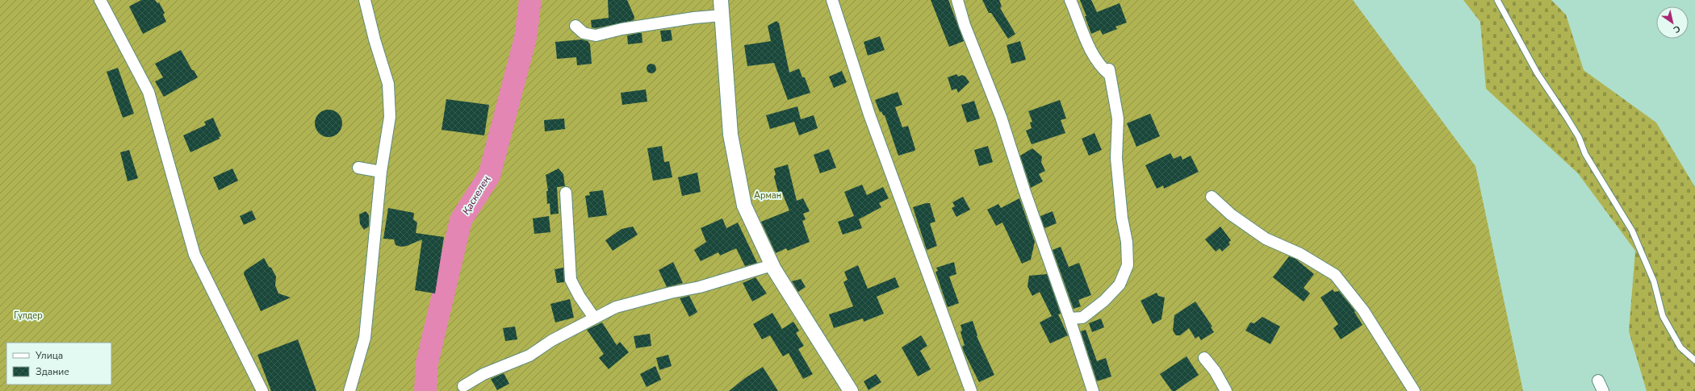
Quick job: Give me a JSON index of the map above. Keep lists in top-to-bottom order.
{
  "water": ["Қаскелең"],
  "parks": ["Арман", "Гүлдер"],
  "legend": ["Улица", "Здание"],
  "north": "bottom right"
}
